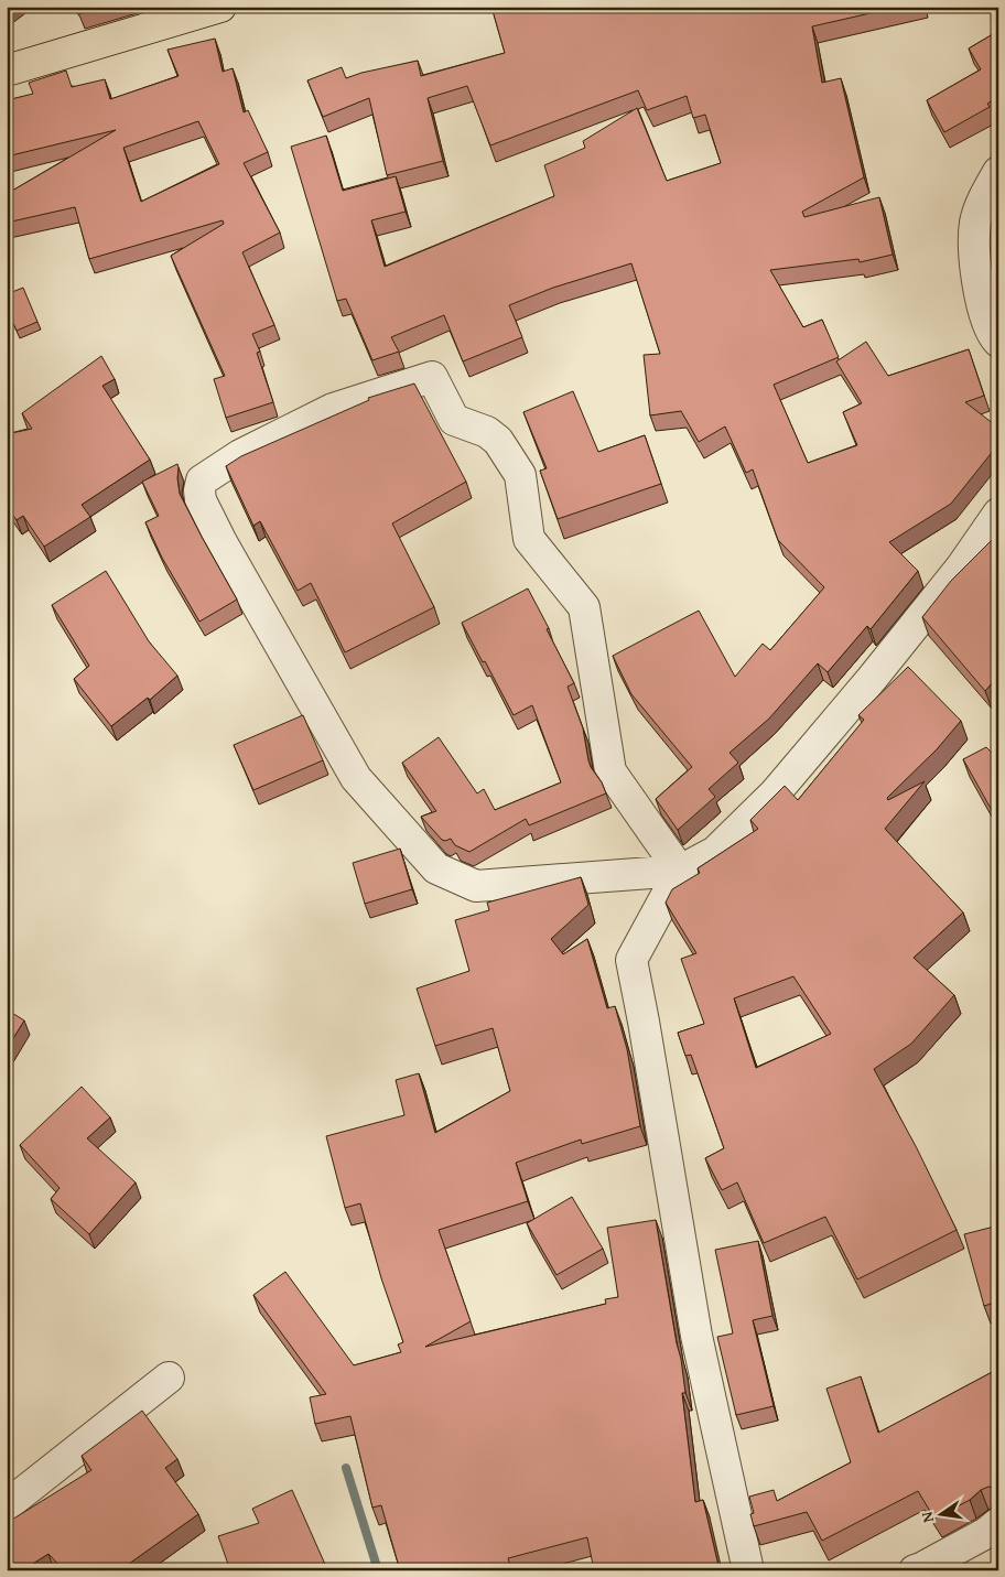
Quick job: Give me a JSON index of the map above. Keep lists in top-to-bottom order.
{
  "north": "left"
}
